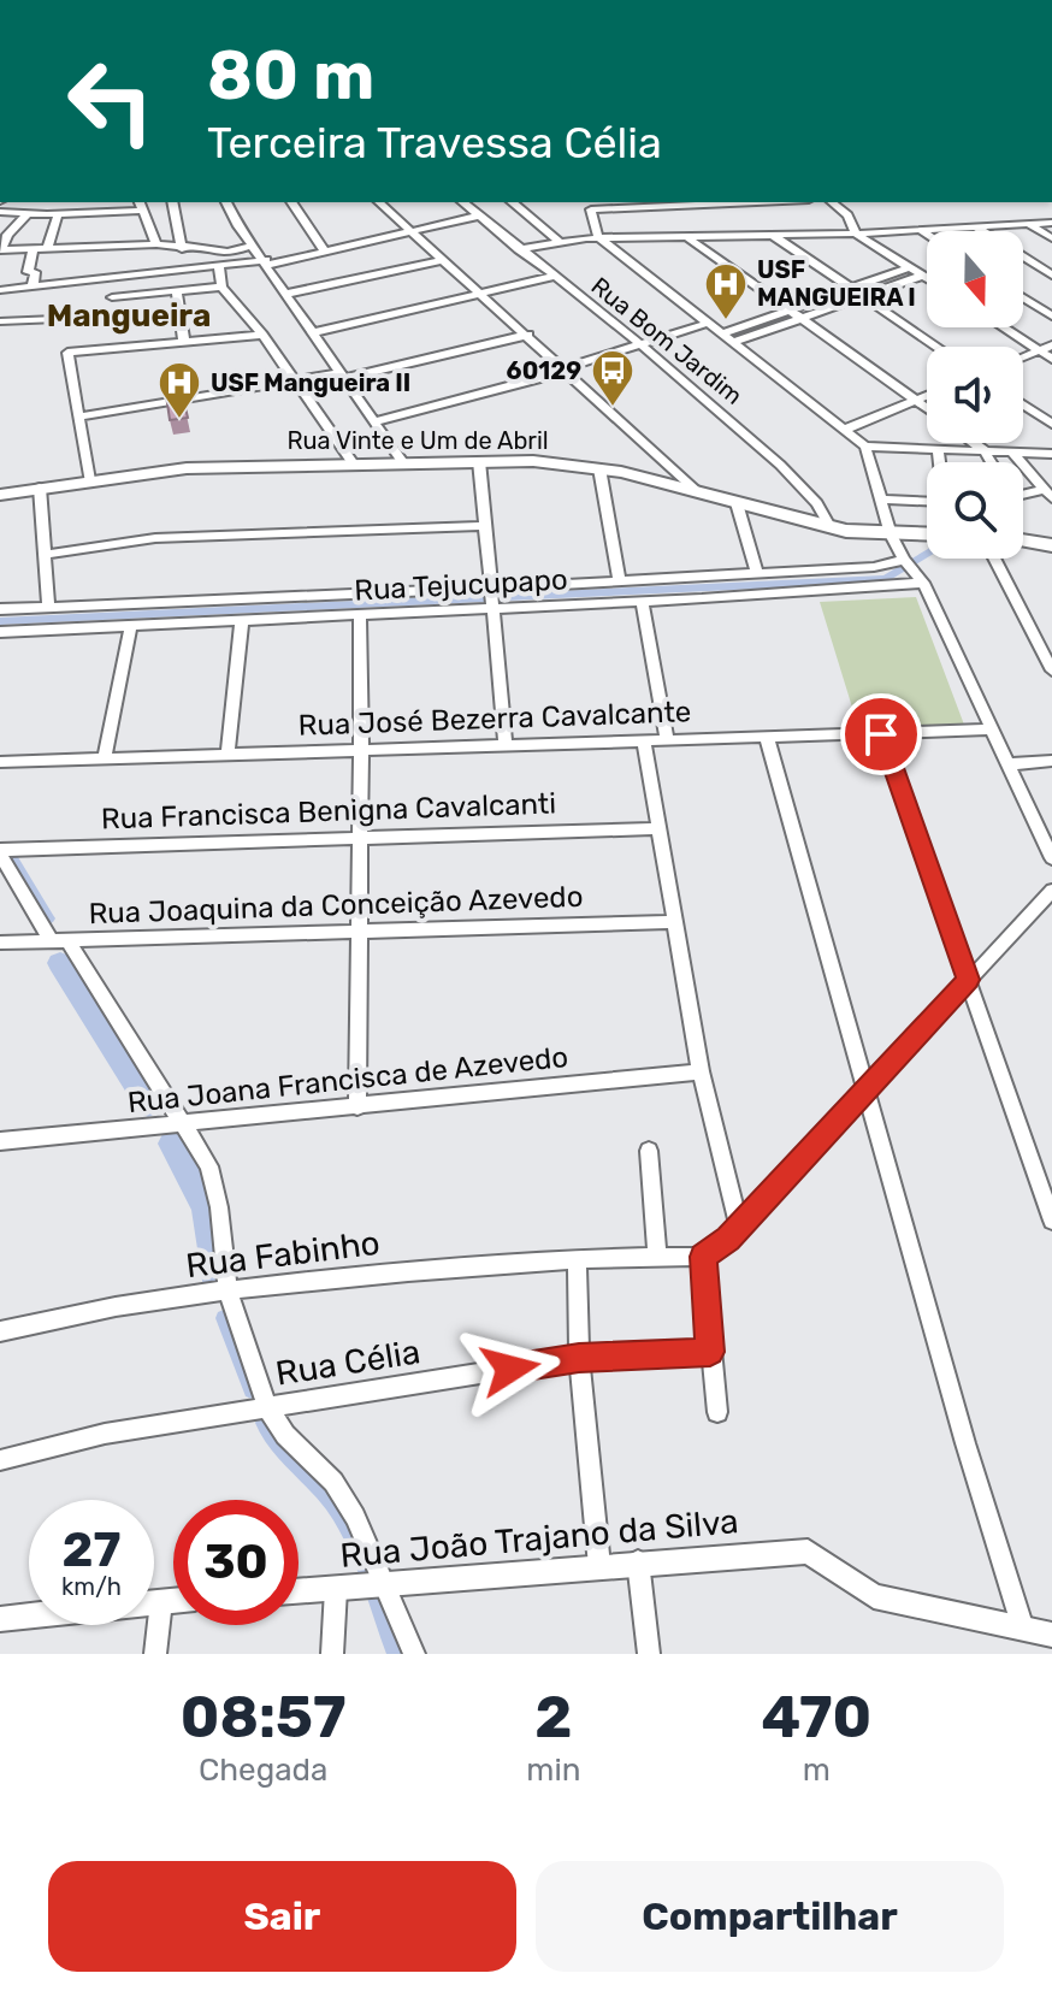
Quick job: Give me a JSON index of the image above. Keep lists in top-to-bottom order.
{
  "streets": {
    "main road": ["Rua Vinte e Um de Abril"],
    "street": [
      "Rua Bom Jardim",
      "Rua Tejucupapo",
      "Rua José Bezerra Cavalcante",
      "Rua Francisca Benigna Cavalcanti",
      "Rua Joaquina da Conceição Azevedo",
      "Rua Joana Francisca de Azevedo",
      "Rua Fabinho",
      "Rua Célia",
      "Rua João Trajano da Silva"
    ]
  },
  "crossings": [
    ["Rua Bom Jardim", "Rua Vinte e Um de Abril"]
  ],
  "districts": ["Mangueira"],
  "places": {
    "hospital": ["USF MANGUEIRA I", "USF Mangueira II"],
    "bus stop": ["60129"]
  },
  "north": "bottom",
  "page": {
    "turn": ["80 m", "Terceira Travessa Célia"],
    "speed": "27 km/h",
    "limit": "30",
    "eta": [
      "08:57",
      "Chegada",
      "2",
      "min",
      "470",
      "m"
    ],
    "buttons": ["Sair", "Compartilhar"]
  }
}
